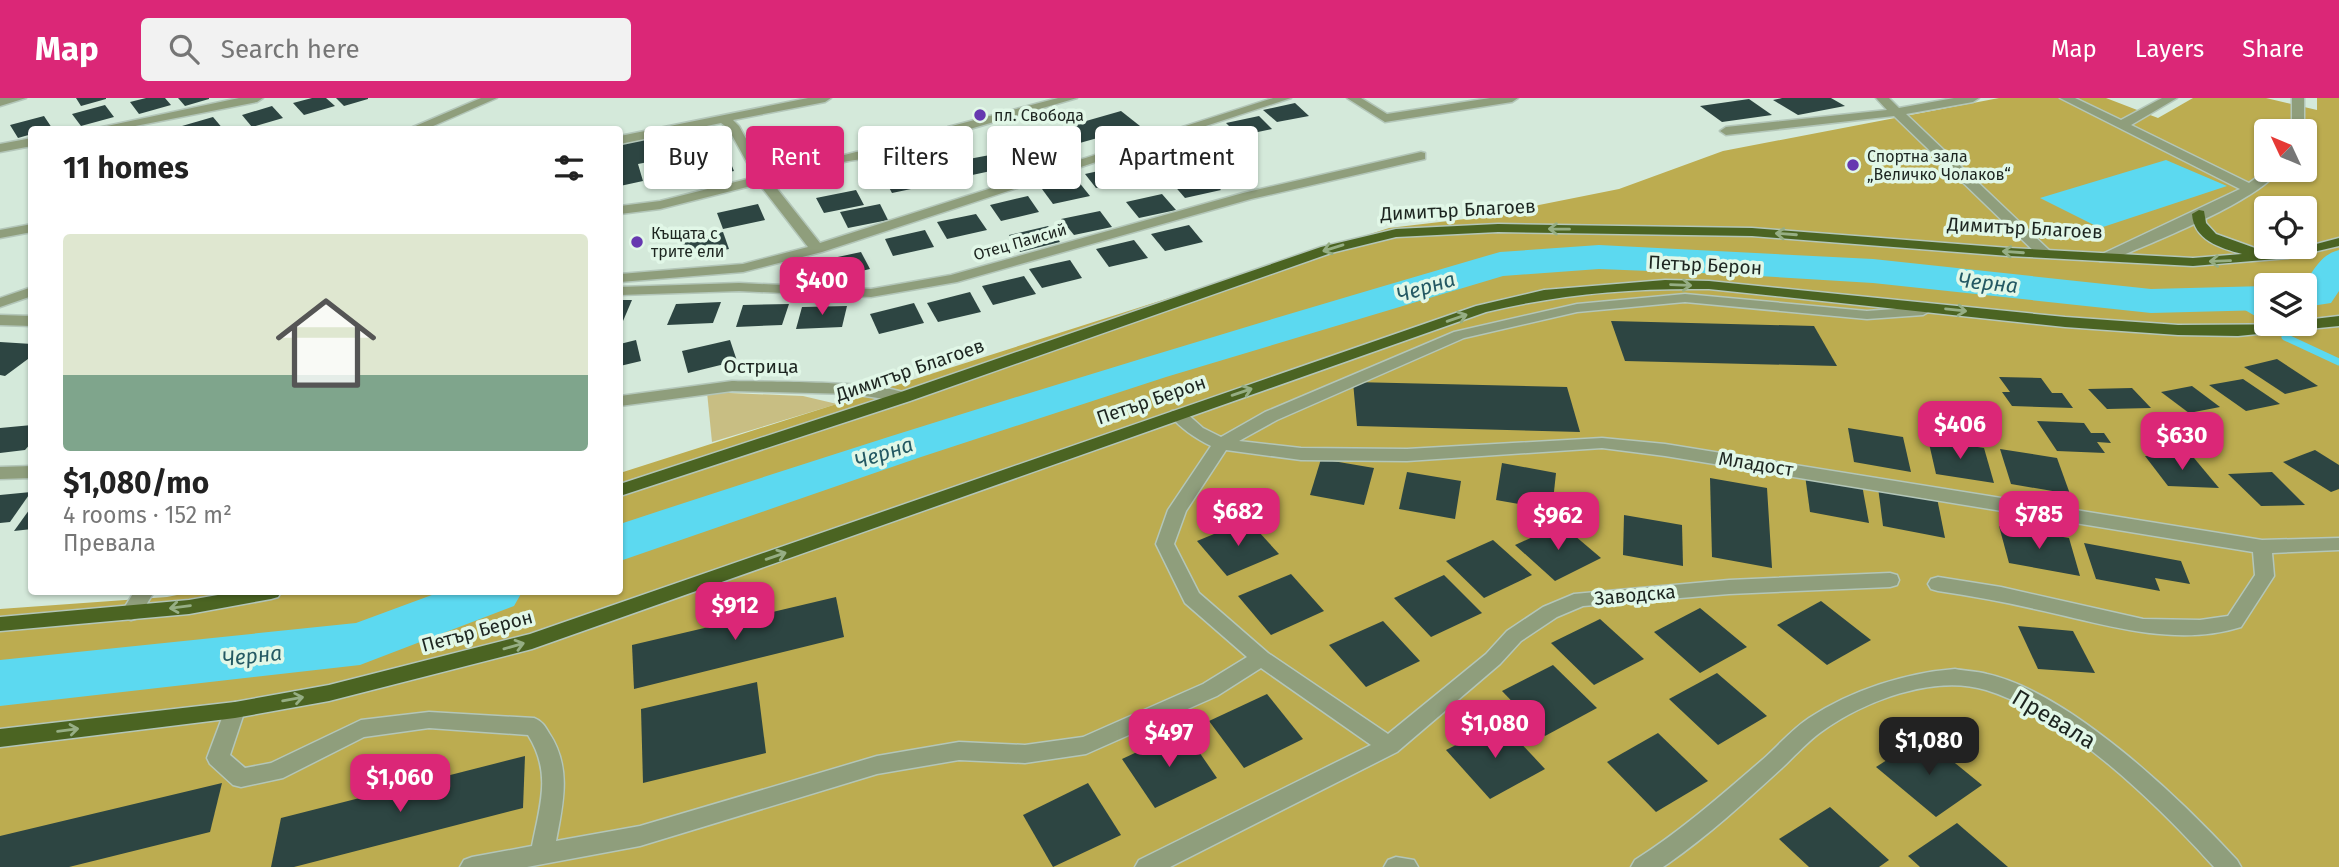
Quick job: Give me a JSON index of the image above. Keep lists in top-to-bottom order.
{
  "streets": {
    "main road": ["Димитър Благоев", "Петър Берон"],
    "street": [
      "Отец Паисий",
      "Острица",
      "Младост",
      "Заводска",
      "Превала"
    ]
  },
  "crossings": [
    ["Димитър Благоев", "Острица"],
    ["Петър Берон", "Младост"]
  ],
  "one_way": ["Димитър Благоев", "Петър Берон"],
  "water": ["Черна"],
  "places": ["пл. Свобода", "Спортна зала „Величко Чолаков“", "Къщата с трите ели"],
  "north": "top left",
  "page": {
    "header": "Map",
    "search": "Search here",
    "nav": ["Map", "Layers", "Share"],
    "chip": [
      "Buy",
      "Rent",
      "Filters",
      "New",
      "Apartment"
    ],
    "heading": "11 homes",
    "list": [
      {
        "name": "$1,080/mo",
        "note": "4 rooms · 152 m² · Превала"
      }
    ],
    "price": [
      "$400",
      "$406",
      "$630",
      "$682",
      "$785",
      "$962",
      "$912",
      "$1,080",
      "$497",
      "$1,080",
      "$1,060"
    ]
  }
}
